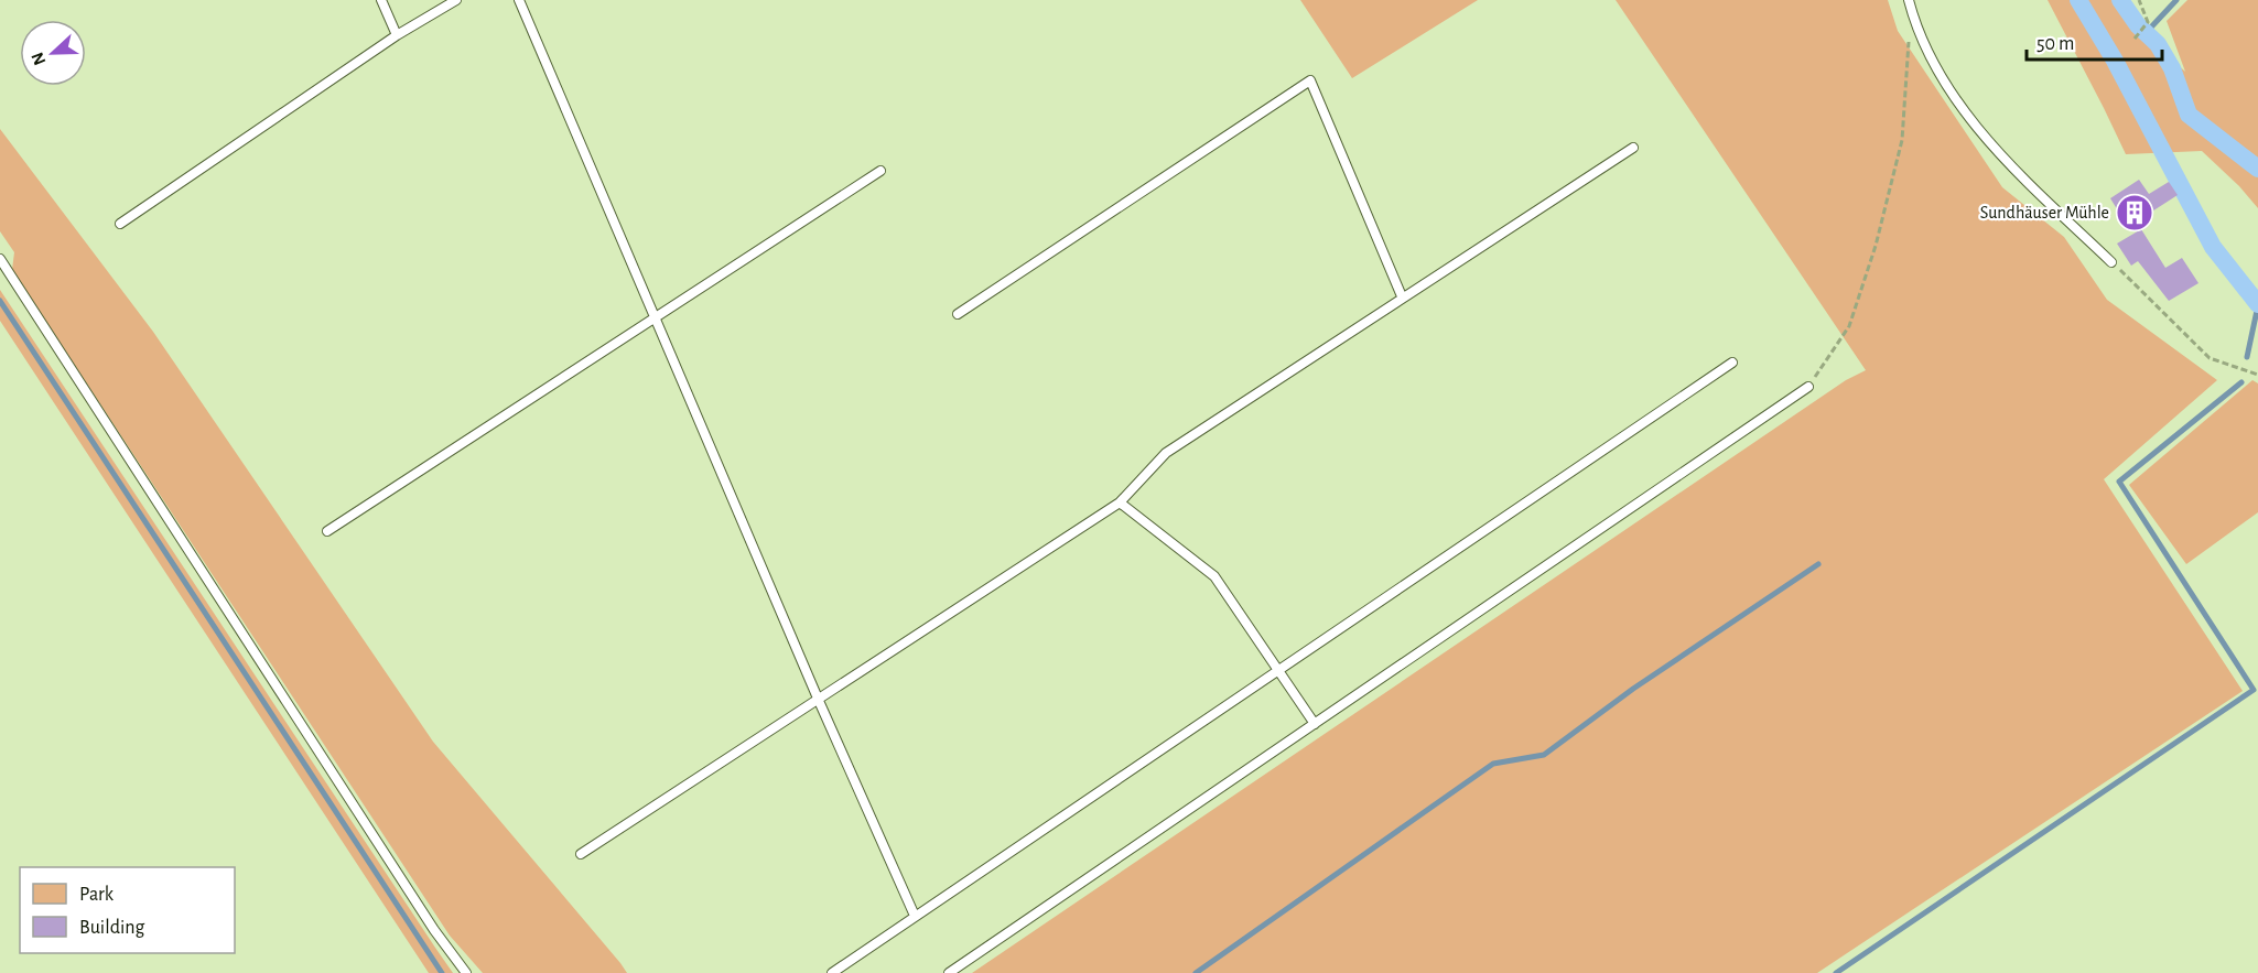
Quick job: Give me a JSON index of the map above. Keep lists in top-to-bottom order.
{
  "places": {
    "building": ["Sundhäuser Mühle"]
  },
  "legend": ["Park", "Building"],
  "scale_bar": "50 m",
  "north": "left"
}
